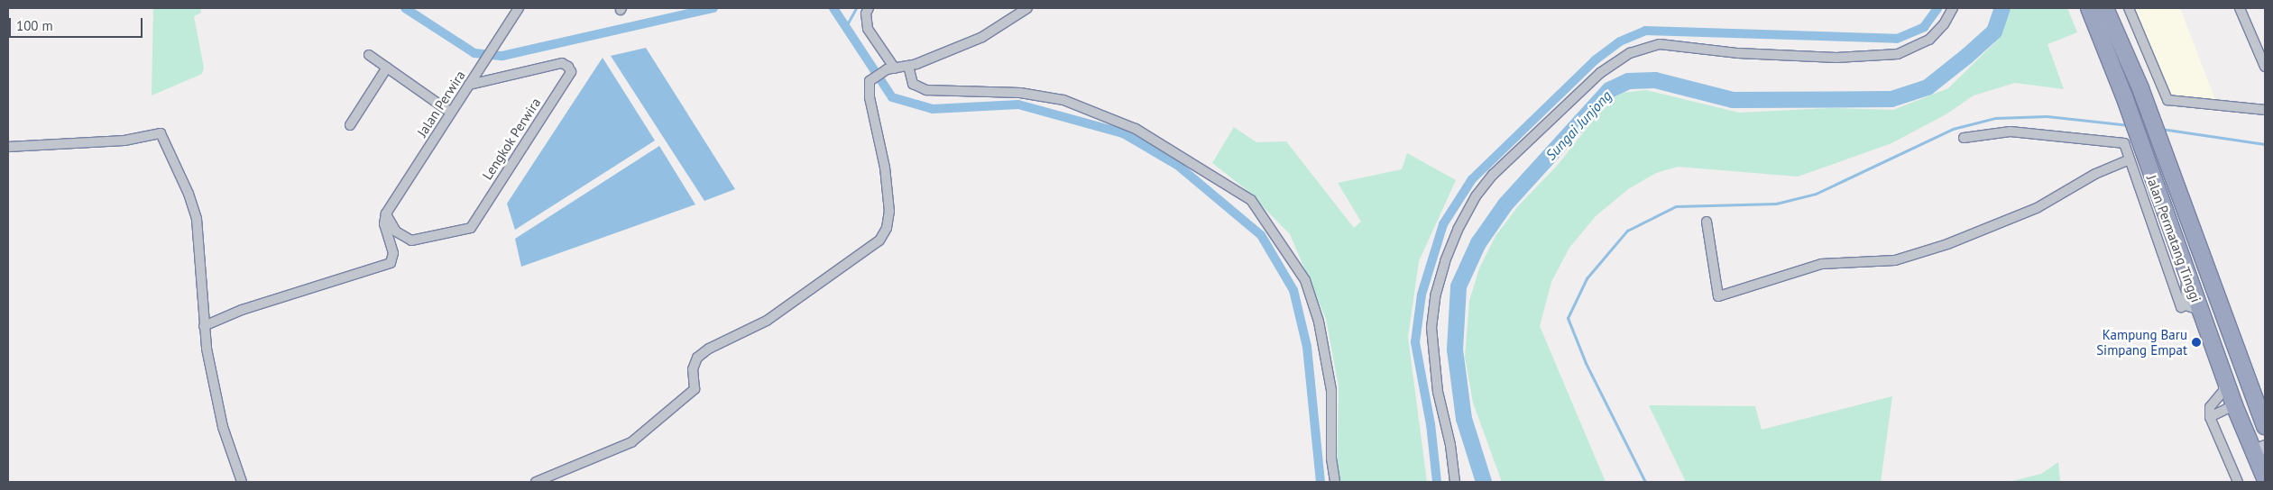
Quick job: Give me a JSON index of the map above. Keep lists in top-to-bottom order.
{
  "streets": {
    "highway": ["Jalan Permatang Tinggi"],
    "street": ["Jalan Perwira", "Lengkok Perwira"]
  },
  "crossings": [
    ["Jalan Perwira", "Lengkok Perwira"]
  ],
  "water": ["Sungai Junjong"],
  "places": ["Kampung Baru Simpang Empat"],
  "scale_bar": "100 m"
}
